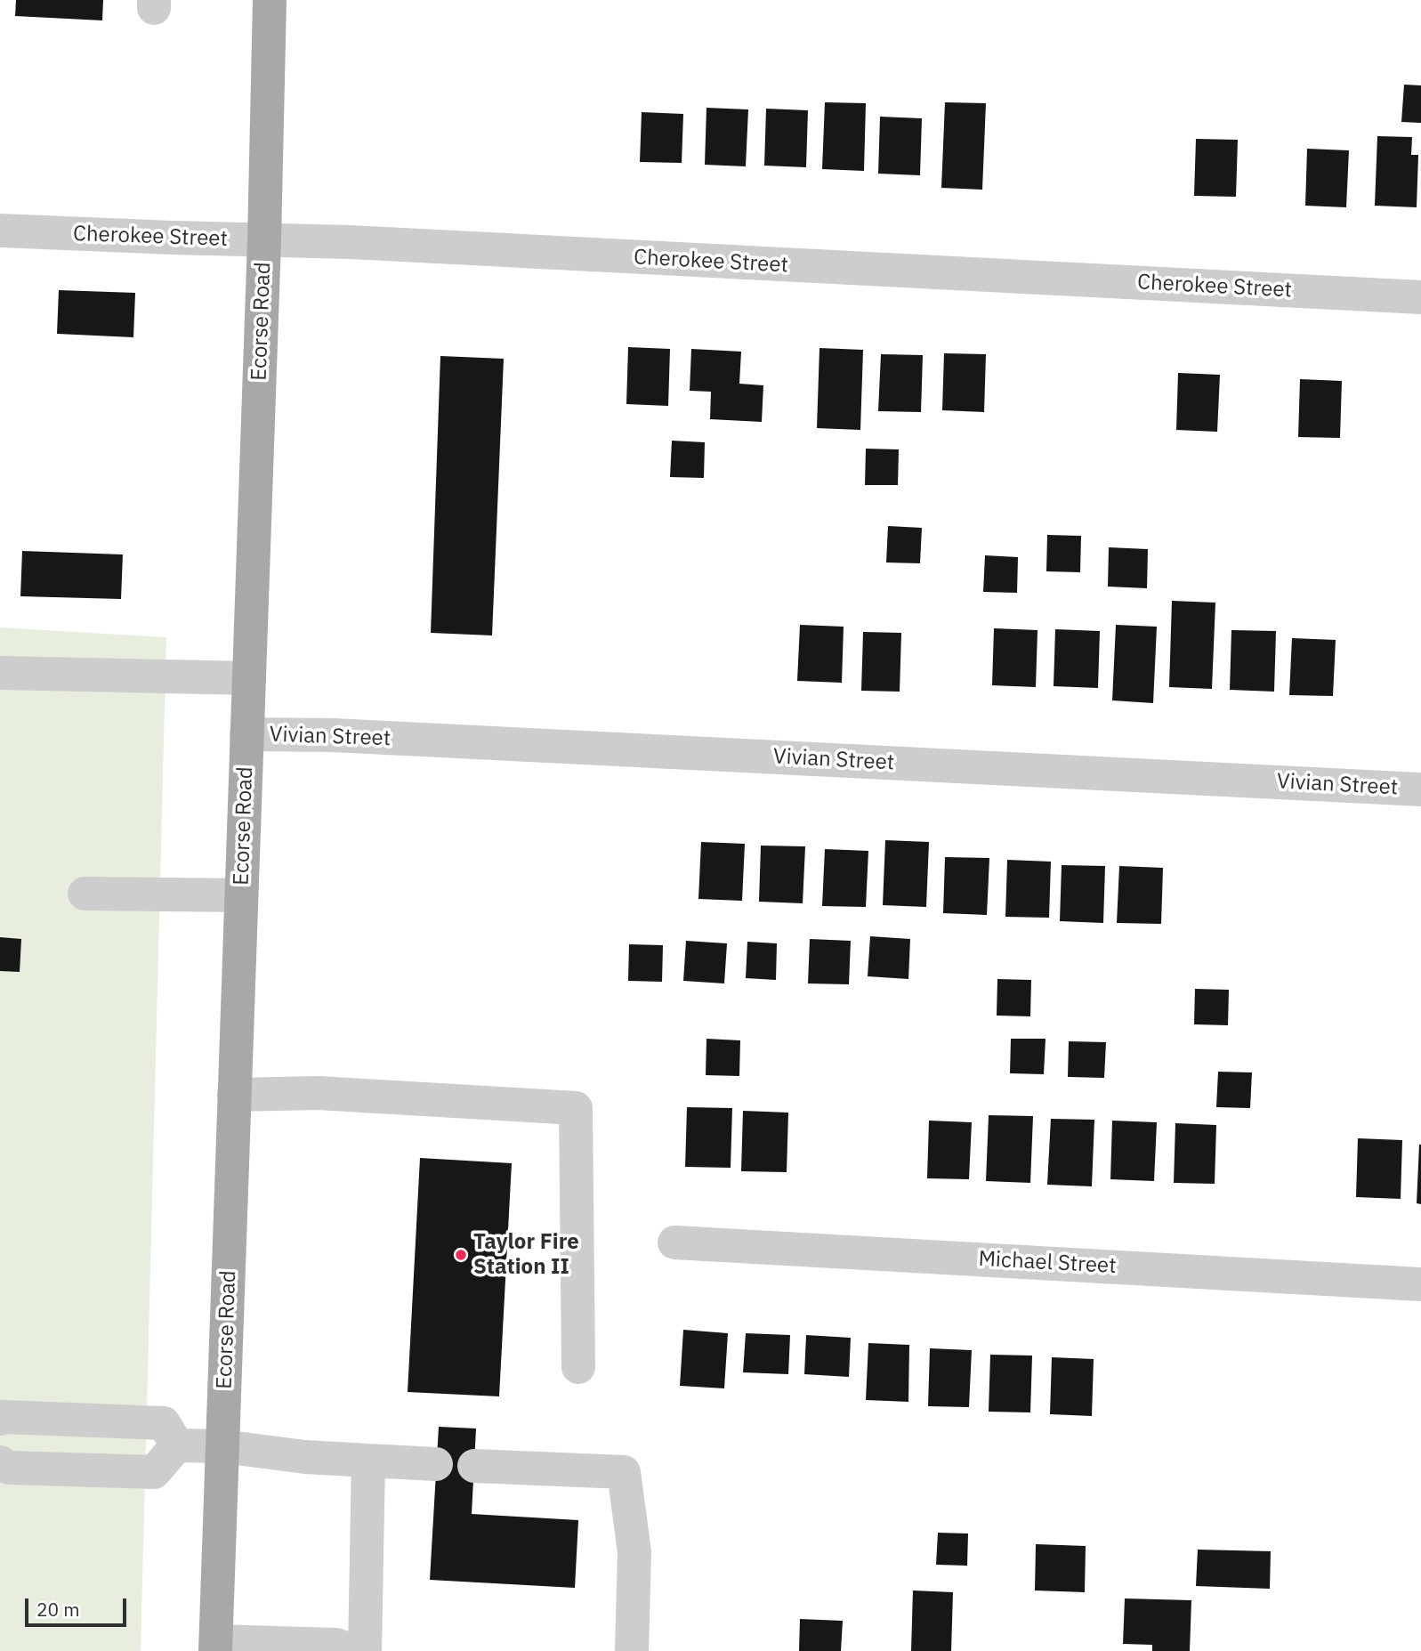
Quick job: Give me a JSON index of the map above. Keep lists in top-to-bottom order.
{
  "streets": {
    "main road": ["Ecorse Road"],
    "street": ["Cherokee Street", "Vivian Street", "Michael Street"]
  },
  "crossings": [
    ["Cherokee Street", "Ecorse Road"],
    ["Ecorse Road", "Vivian Street"]
  ],
  "places": ["Taylor Fire Station II"],
  "scale_bar": "20 m"
}
